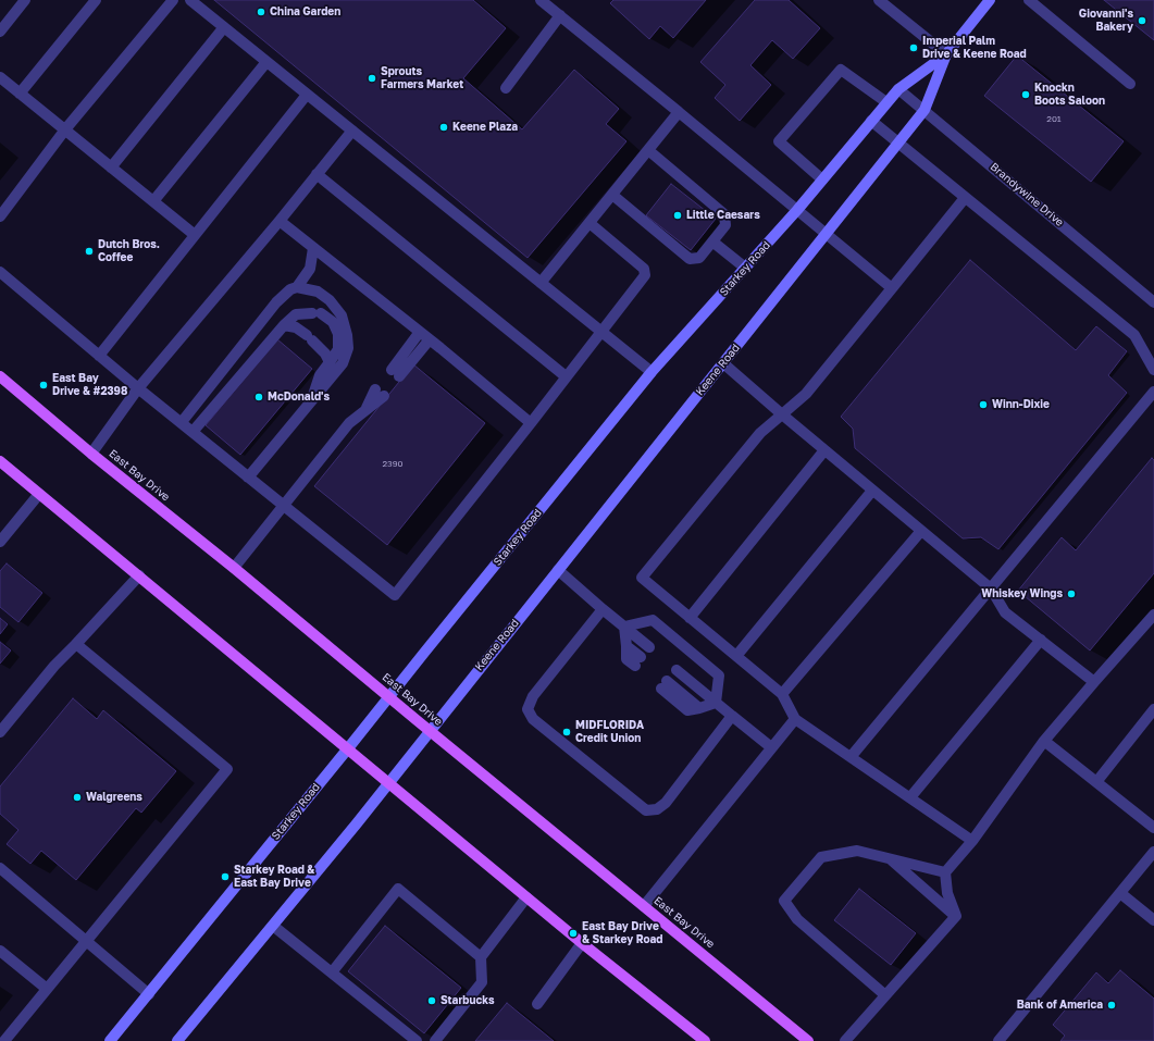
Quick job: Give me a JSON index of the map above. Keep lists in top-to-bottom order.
{
  "streets": {
    "main road": ["Starkey Road", "Keene Road", "East Bay Drive"],
    "street": ["Brandywine Drive"]
  },
  "crossings": [
    ["Brandywine Drive", "Starkey Road"],
    ["Brandywine Drive", "Keene Road"],
    ["Starkey Road", "Keene Road"],
    ["Starkey Road", "East Bay Drive"],
    ["Keene Road", "East Bay Drive"]
  ],
  "places": [
    "China Garden",
    "Giovanni's Bakery",
    "Imperial Palm Drive & Keene Road",
    "Sprouts Farmers Market",
    "Knockn Boots Saloon",
    "Keene Plaza",
    "Little Caesars",
    "Dutch Bros. Coffee",
    "East Bay Drive & #2398",
    "McDonald's",
    "Winn-Dixie",
    "Whiskey Wings",
    "MIDFLORIDA Credit Union",
    "Walgreens",
    "Starkey Road & East Bay Drive",
    "East Bay Drive & Starkey Road",
    "Starbucks",
    "Bank of America"
  ],
  "house_numbers": ["201", "2390"]
}
